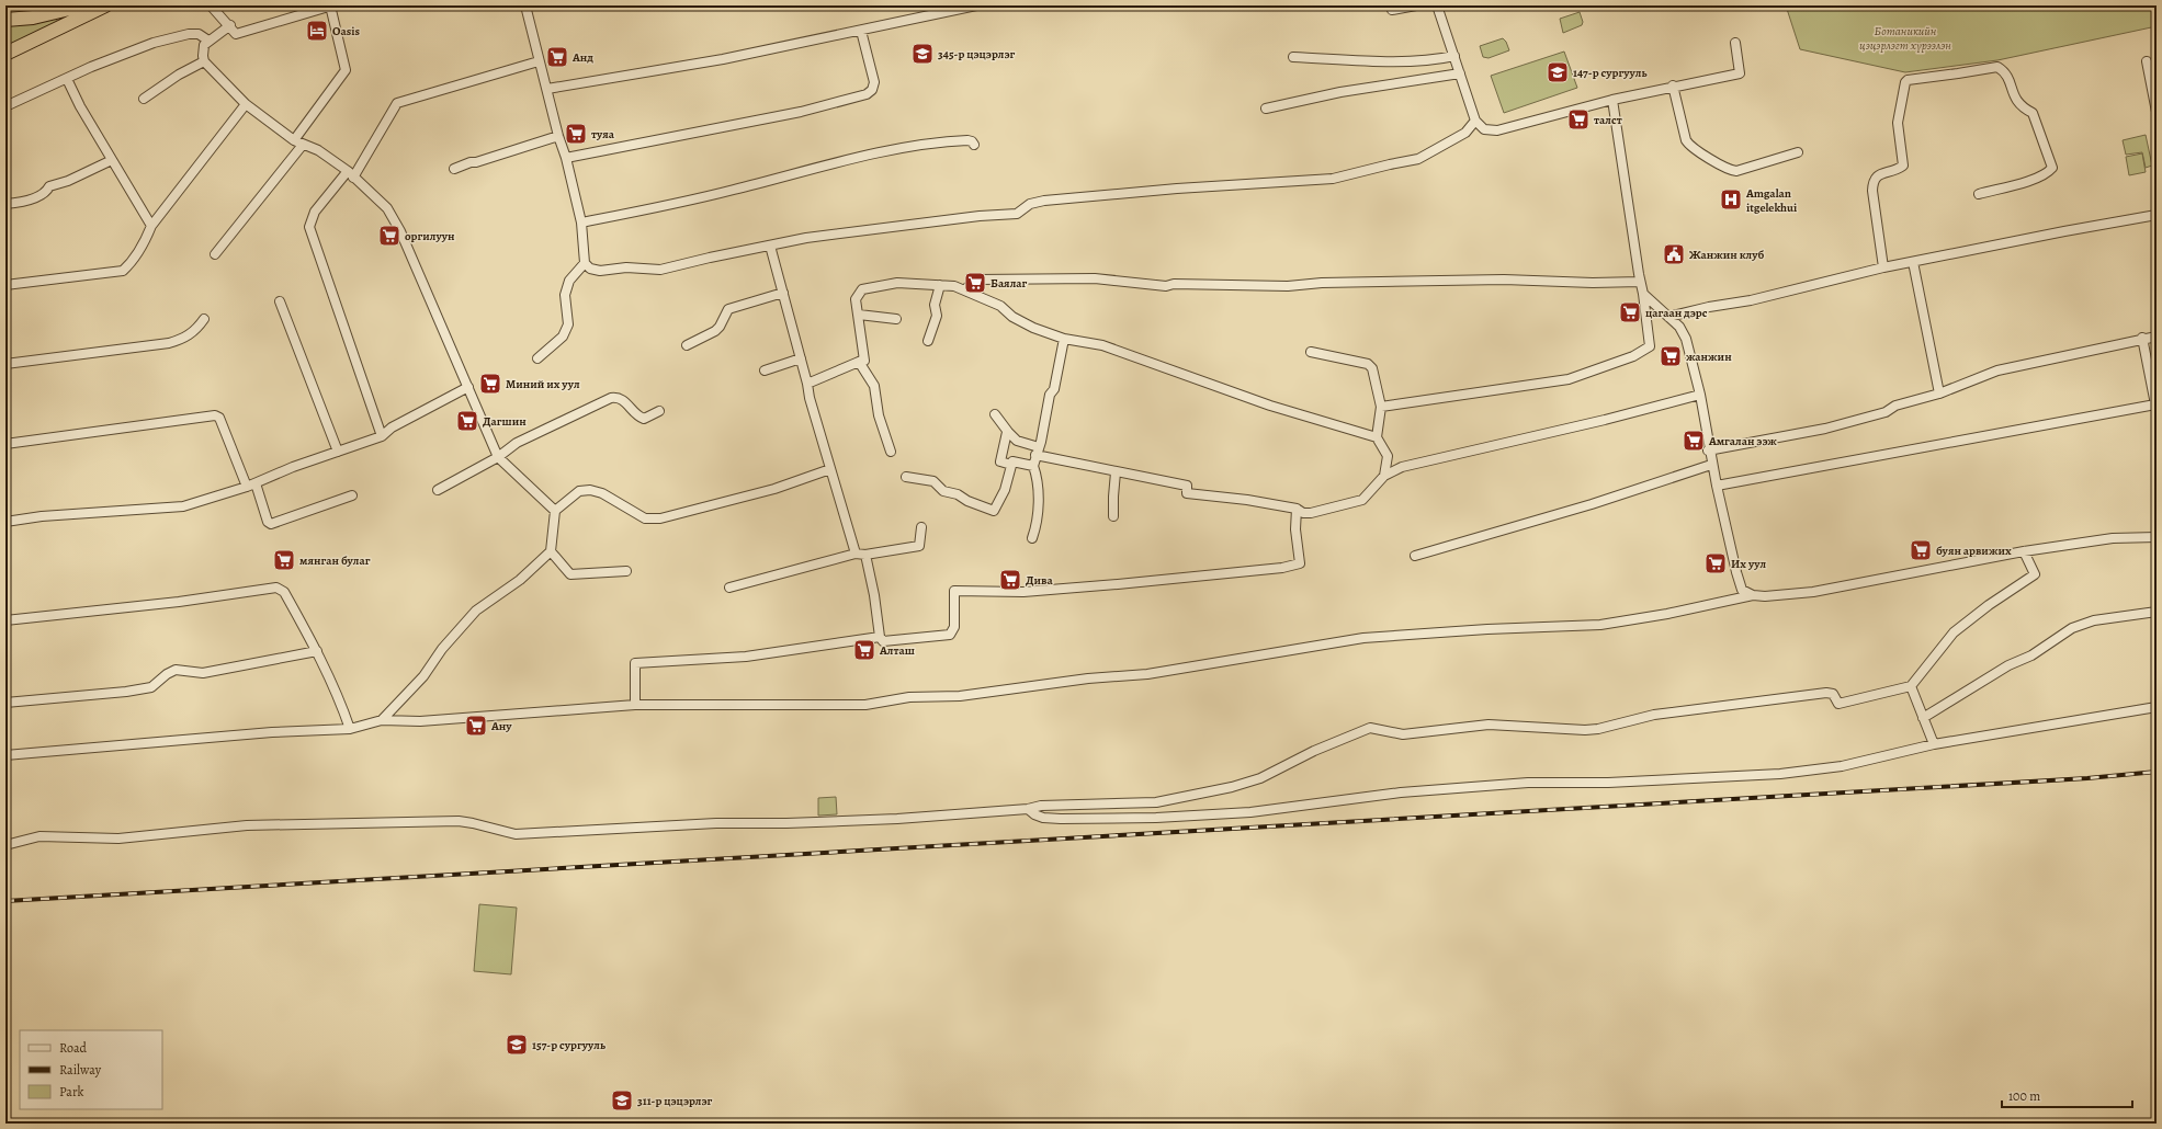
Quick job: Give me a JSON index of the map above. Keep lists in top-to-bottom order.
{
  "parks": ["Ботаникийн цэцэрлэгт хүрээлэн"],
  "places": {
    "hotel": ["Oasis"],
    "school or university": [
      "345-р цэцэрлэг",
      "147-р сургууль",
      "157-р сургууль",
      "311-р цэцэрлэг"
    ],
    "supermarket": [
      "Анд",
      "талст",
      "туяа",
      "оргилуун",
      "Баялаг",
      "цагаан дэрс",
      "жанжин",
      "Миний их уул",
      "Дагшин",
      "Амгалан ээж",
      "буян арвижих",
      "мянган булаг",
      "Их уул",
      "Дива",
      "Алташ",
      "Ану"
    ],
    "hospital": ["Amgalan itgelekhui"],
    "public building": ["Жанжин клуб"]
  },
  "legend": ["Road", "Railway", "Park"],
  "scale_bar": "100 m"
}
